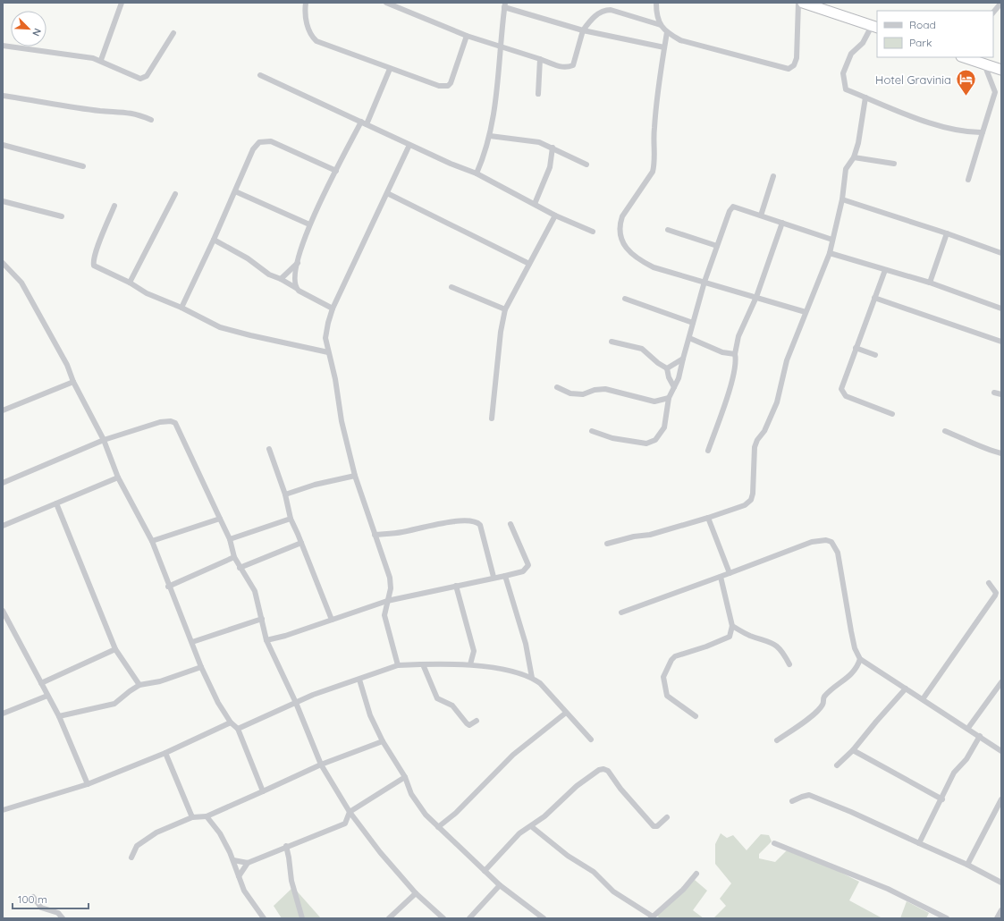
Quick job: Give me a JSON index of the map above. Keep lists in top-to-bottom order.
{
  "places": {
    "hotel": ["Hotel Gravinia"]
  },
  "legend": ["Road", "Park"],
  "scale_bar": "100 m",
  "north": "bottom right"
}
